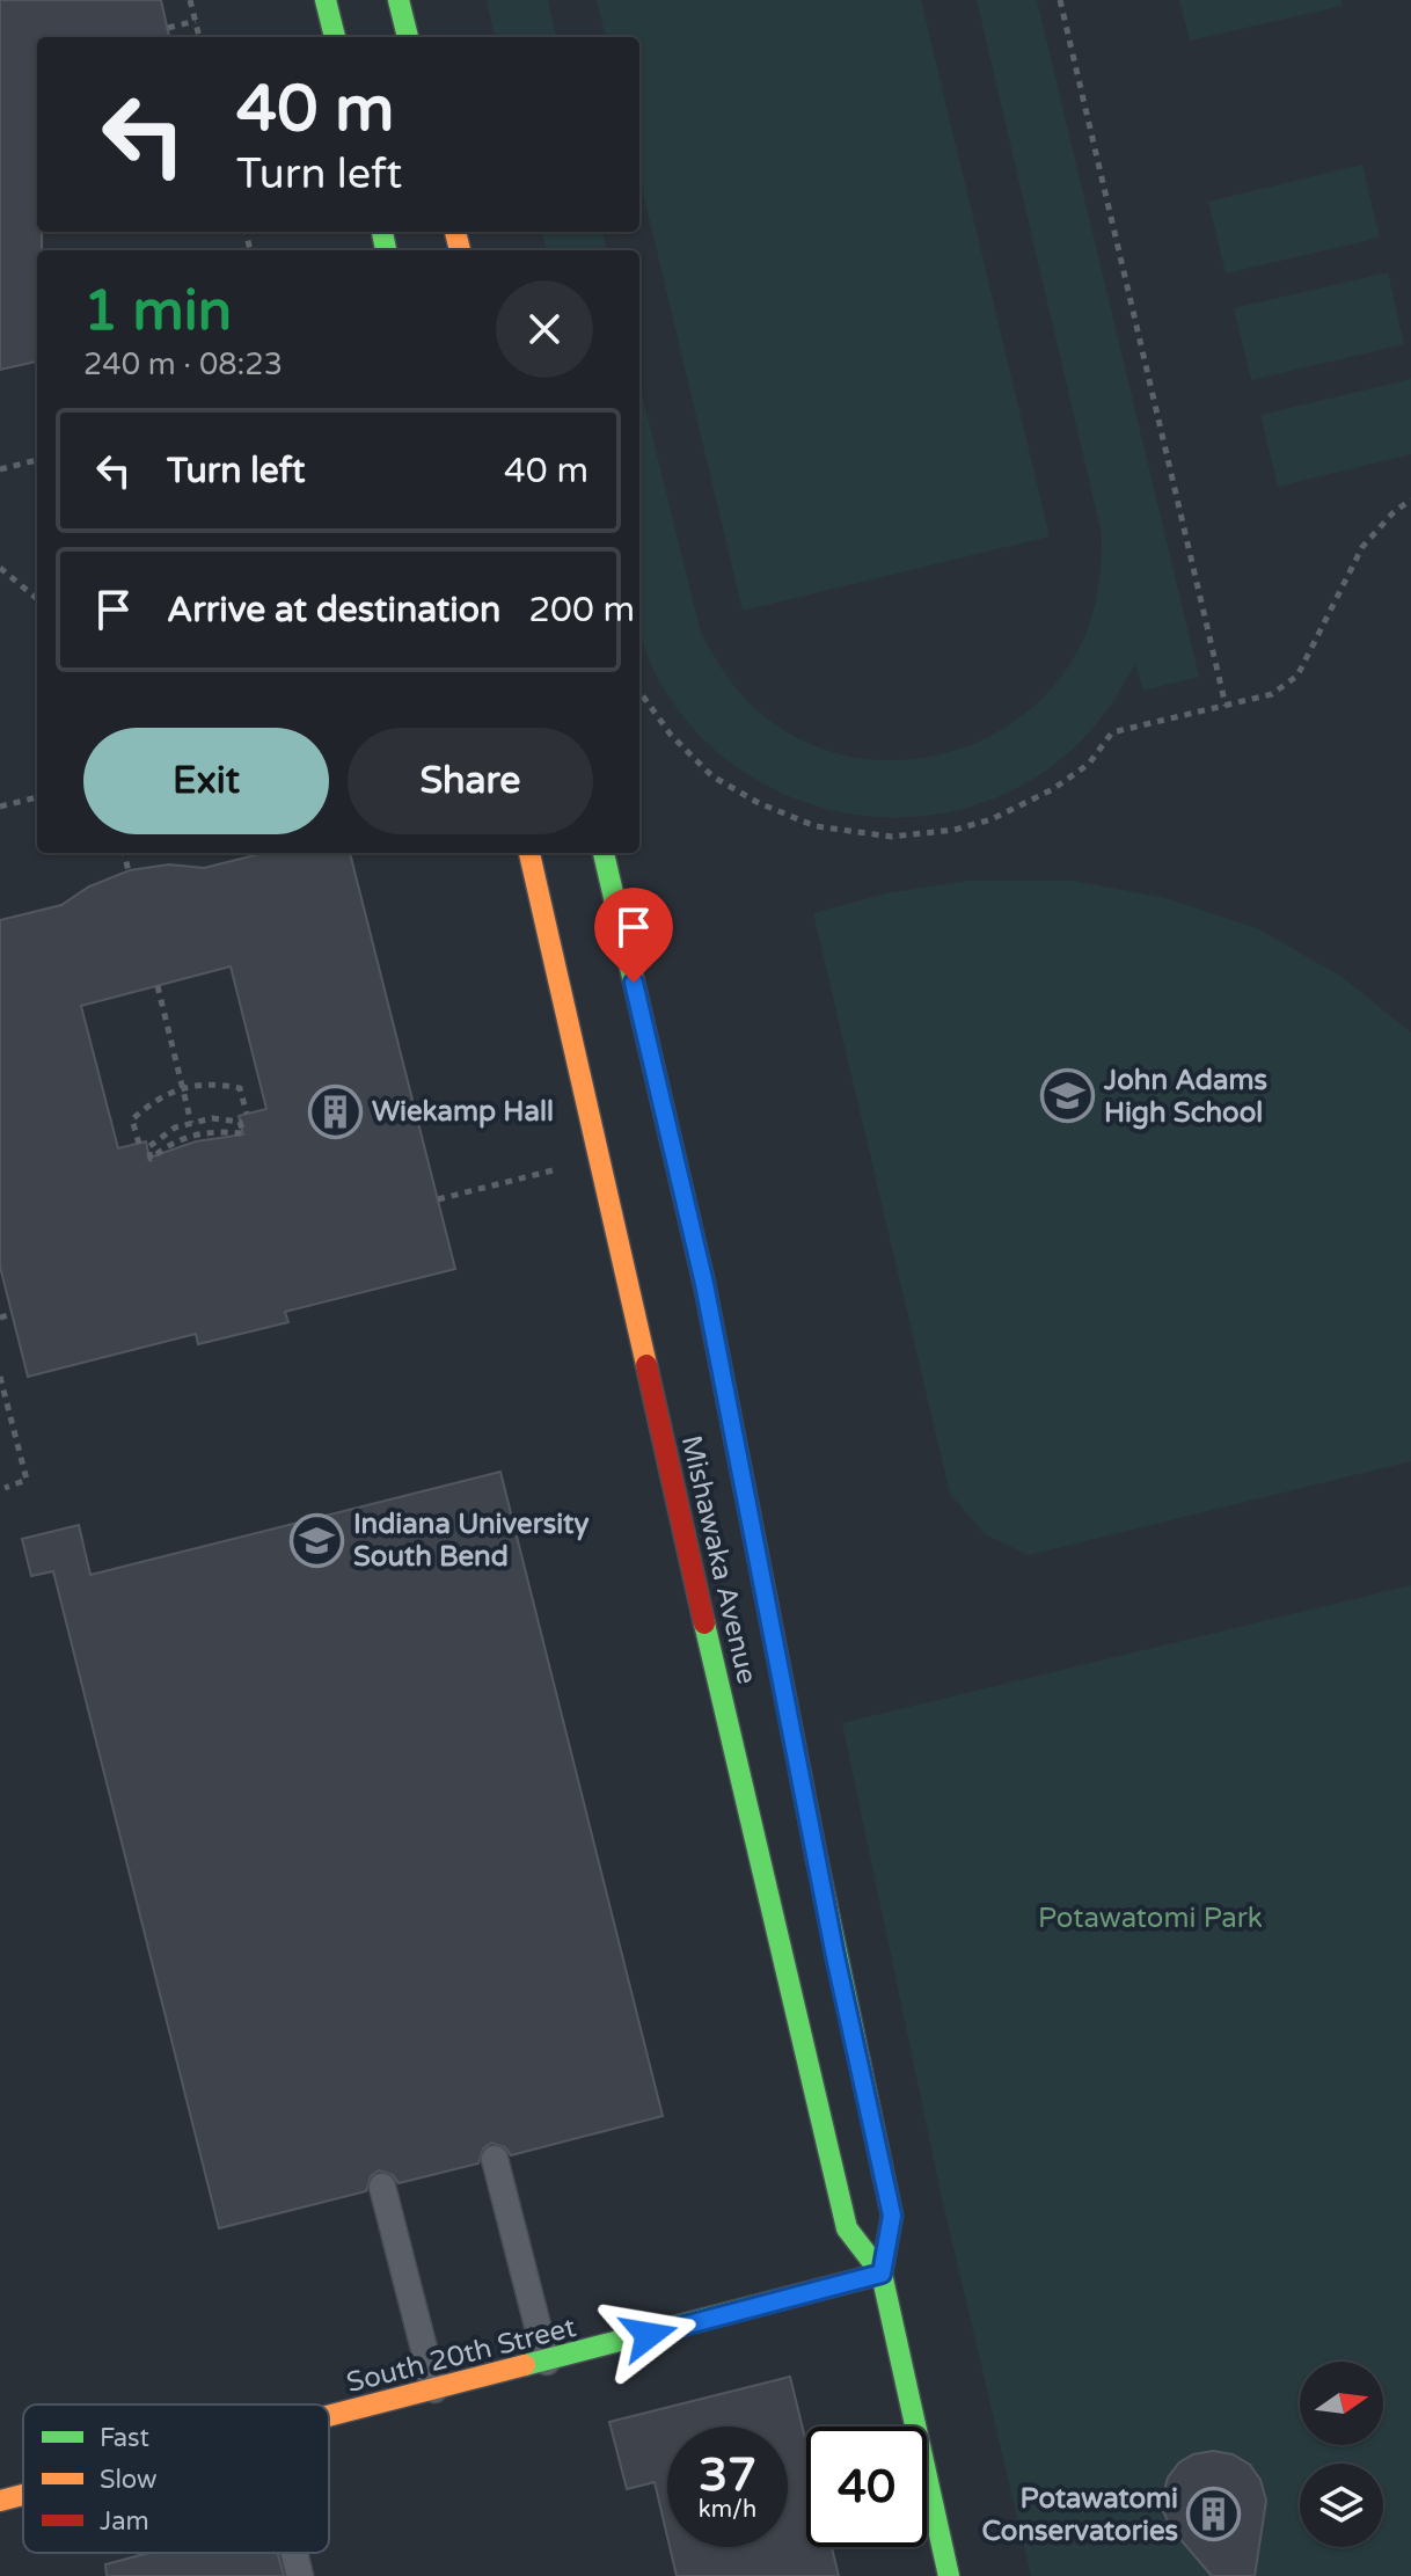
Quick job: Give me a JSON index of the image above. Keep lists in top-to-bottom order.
{
  "streets": {
    "main road": ["Mishawaka Avenue", "South 20th Street"]
  },
  "crossings": [
    ["Mishawaka Avenue", "South 20th Street"]
  ],
  "parks": ["Potawatomi Park"],
  "places": {
    "school or university": ["John Adams High School", "Indiana University South Bend"],
    "building": ["Wiekamp Hall", "Potawatomi Conservatories"]
  },
  "legend": ["Fast", "Slow", "Jam"],
  "north": "right",
  "page": {
    "turn": ["40 m", "Turn left"],
    "heading": ["1 min", "240 m · 08:23"],
    "list": [
      {
        "name": "Turn left",
        "value": "40 m"
      },
      {
        "name": "Arrive at destination",
        "value": "200 m"
      }
    ],
    "buttons": ["Exit", "Share"],
    "speed": "37 km/h",
    "limit": "40"
  }
}
